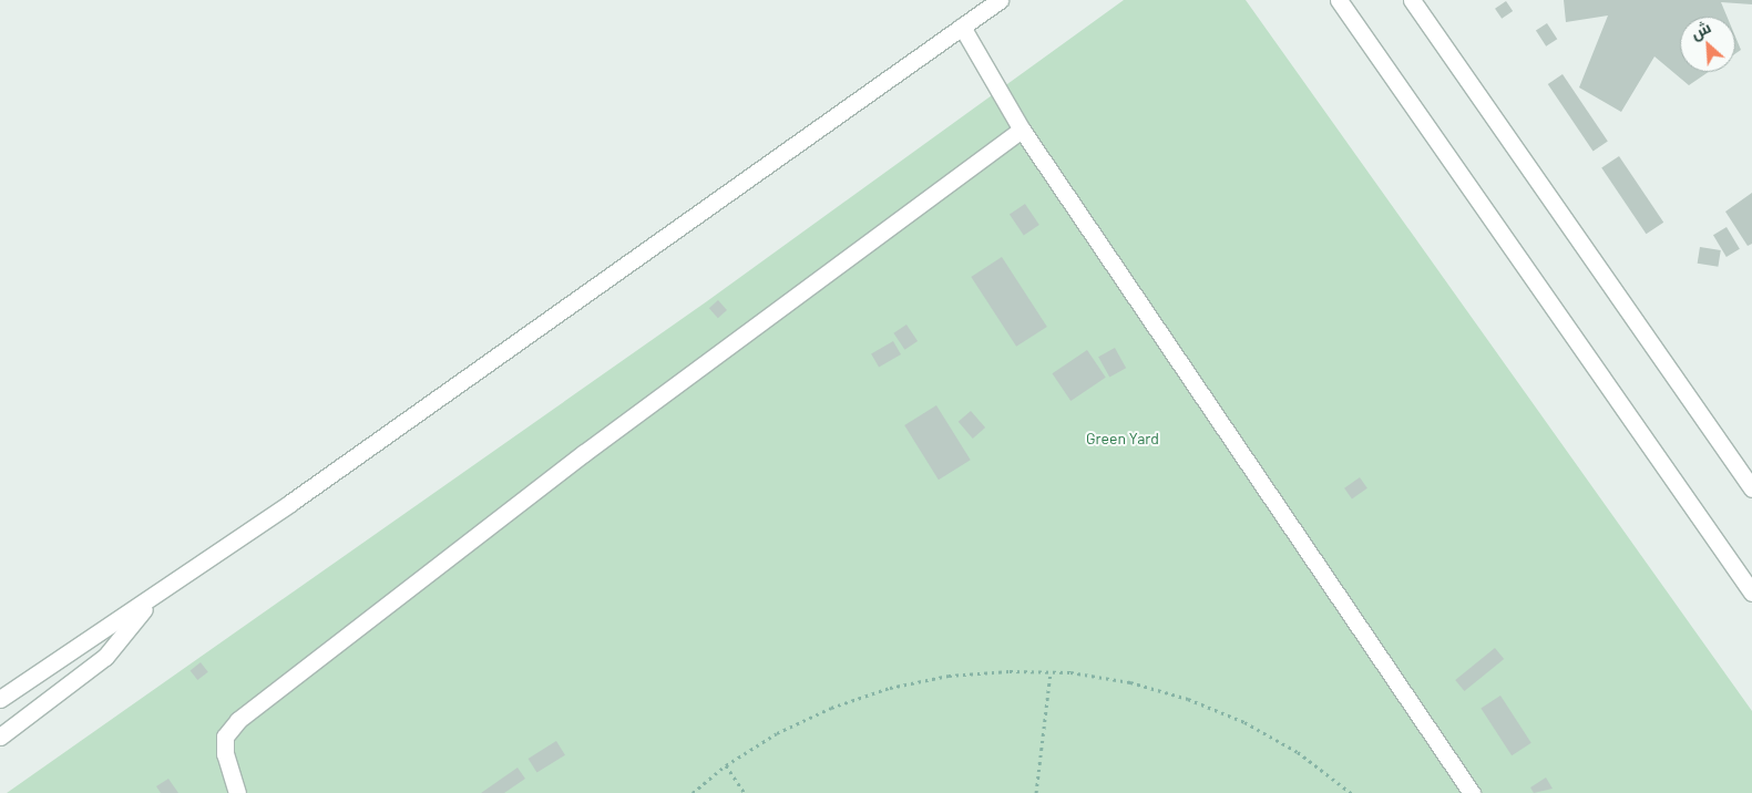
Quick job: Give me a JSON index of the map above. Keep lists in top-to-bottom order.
{
  "parks": ["Green Yard"],
  "north": "top left"
}
